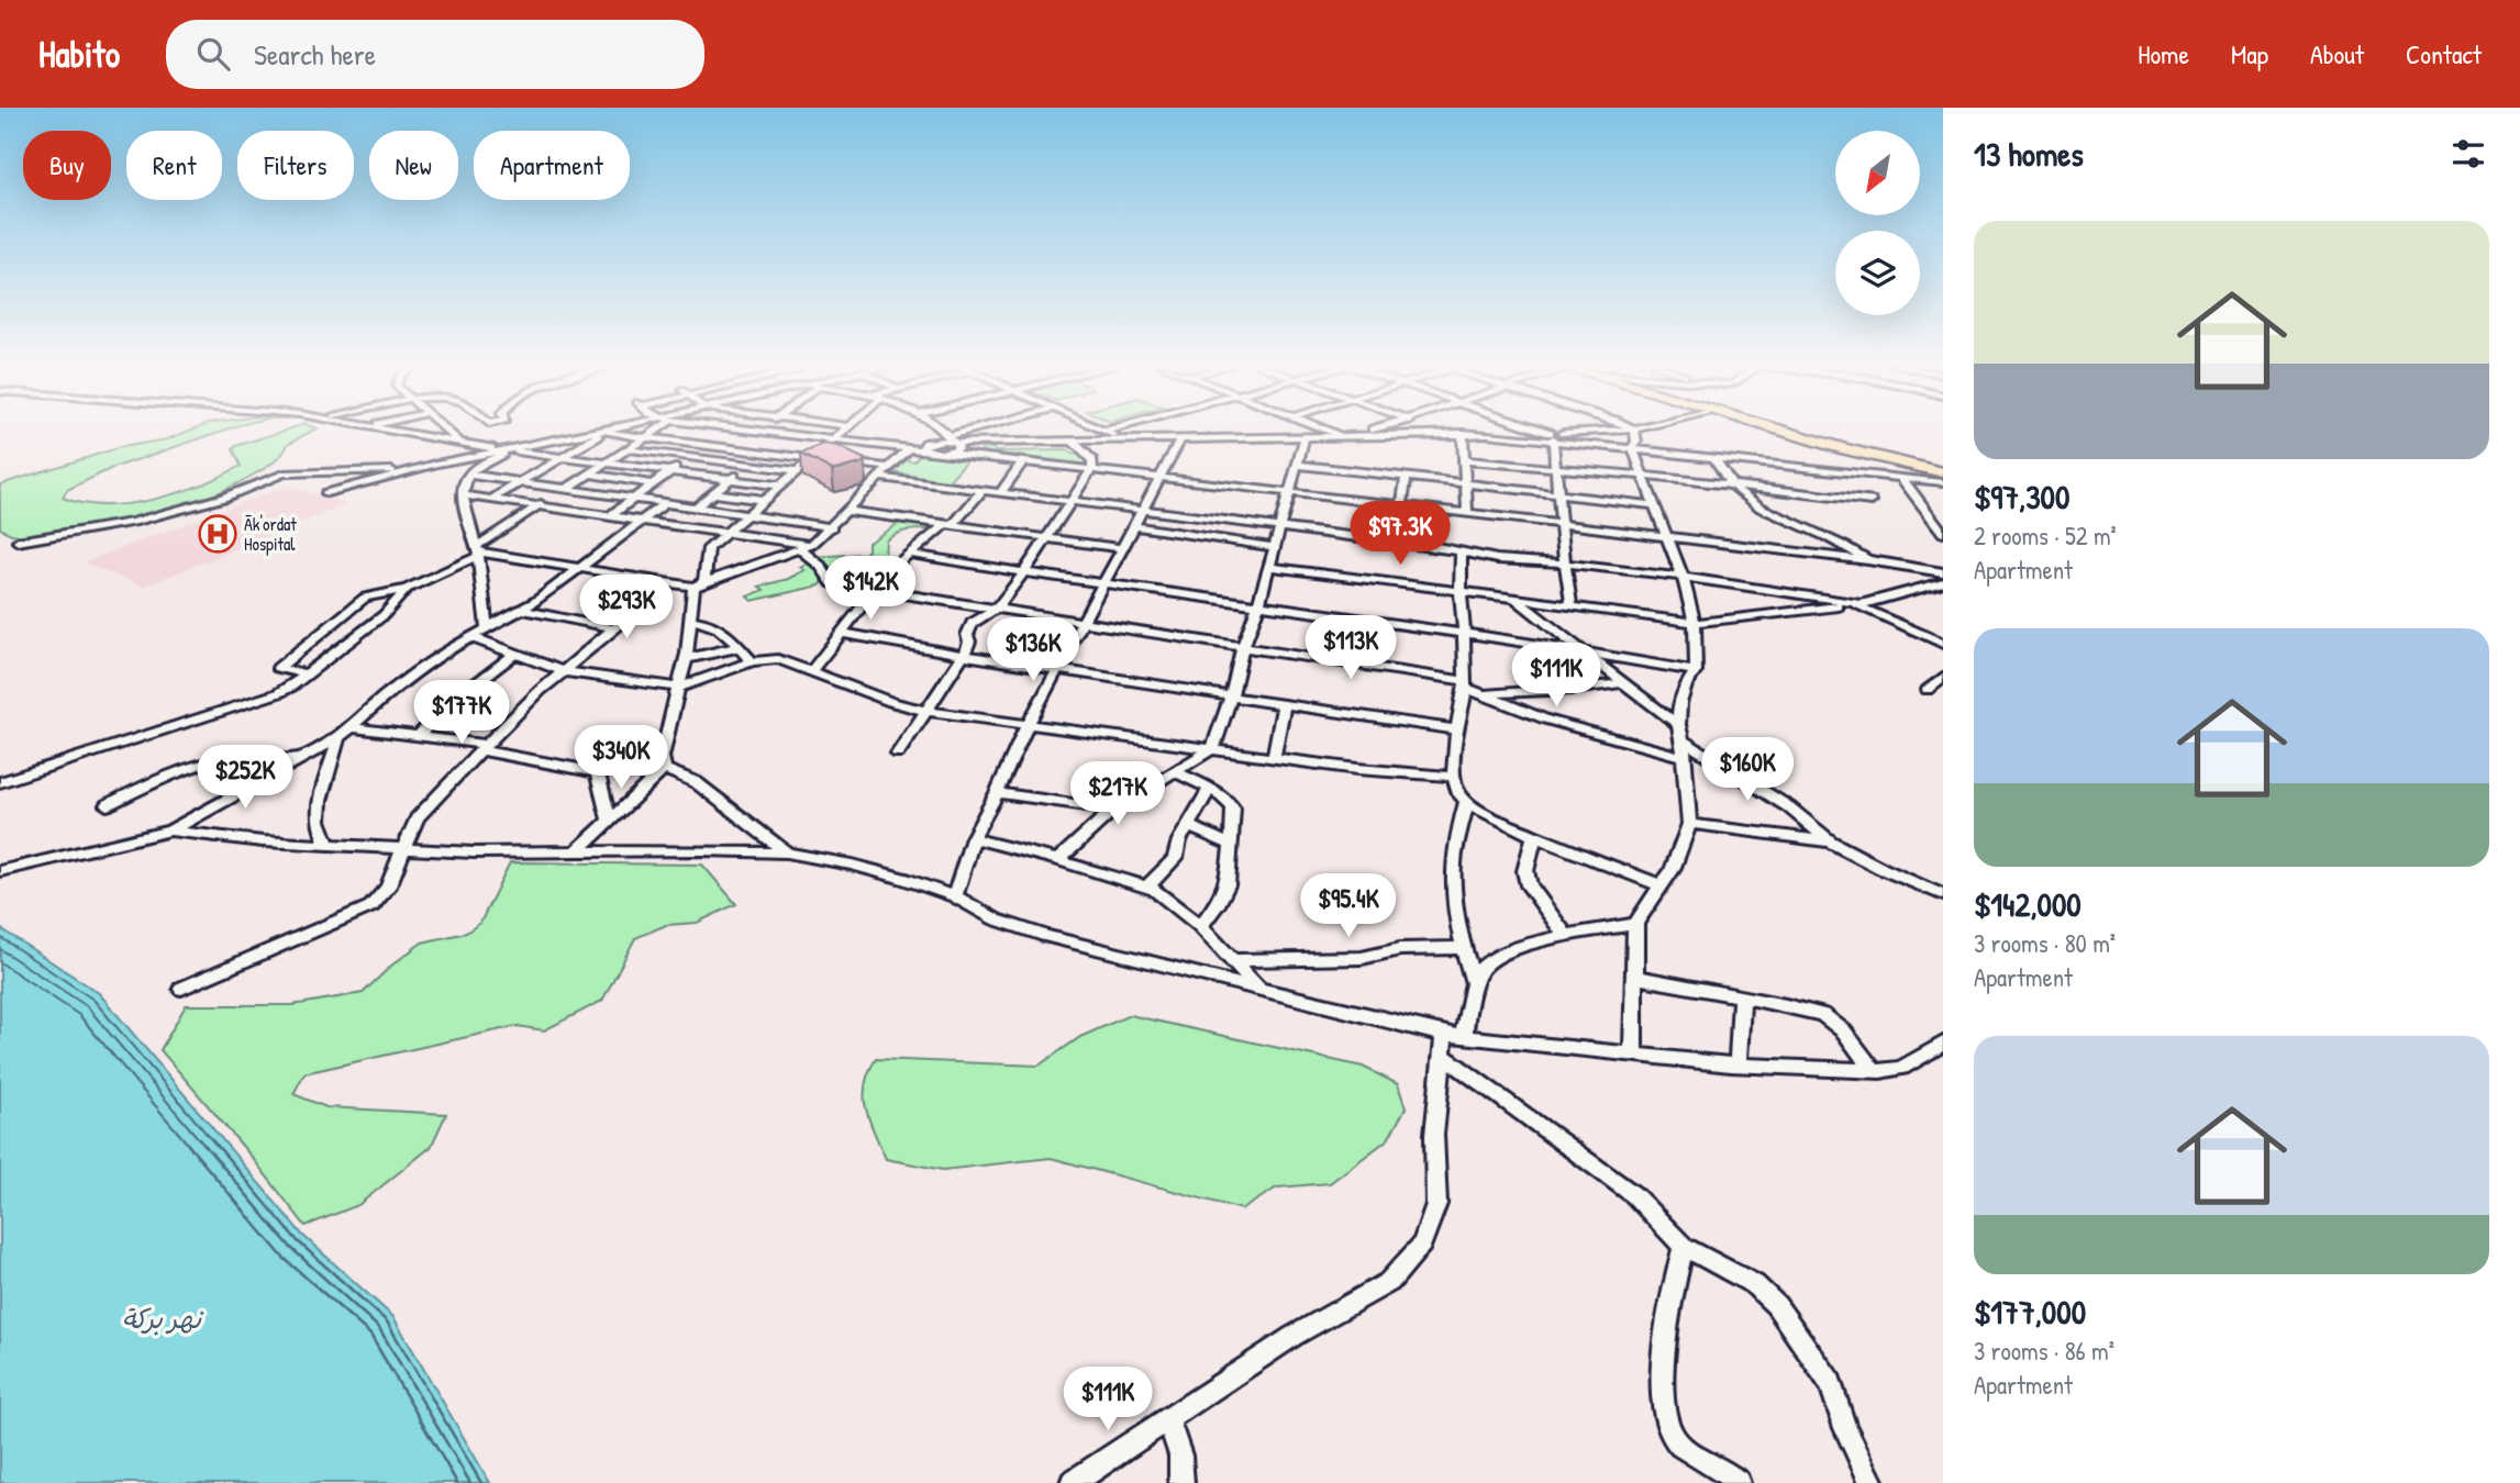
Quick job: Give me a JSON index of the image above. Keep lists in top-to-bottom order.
{
  "water": ["نهر بركة"],
  "places": {
    "hospital": ["Āk'ordat Hospital"]
  },
  "north": "bottom left",
  "page": {
    "header": "Habito",
    "search": "Search here",
    "nav": [
      "Home",
      "Map",
      "About",
      "Contact"
    ],
    "heading": "13 homes",
    "chip": [
      "Buy",
      "Rent",
      "Filters",
      "New",
      "Apartment"
    ],
    "list": [
      {
        "name": "$97,300",
        "note": "2 rooms · 52 m² · Apartment"
      },
      {
        "name": "$142,000",
        "note": "3 rooms · 80 m² · Apartment"
      },
      {
        "name": "$177,000",
        "note": "3 rooms · 86 m² · Apartment"
      }
    ],
    "price": [
      "$97.3K",
      "$142K",
      "$293K",
      "$113K",
      "$136K",
      "$111K",
      "$177K",
      "$340K",
      "$160K",
      "$252K",
      "$217K",
      "$95.4K",
      "$111K"
    ]
  }
}
